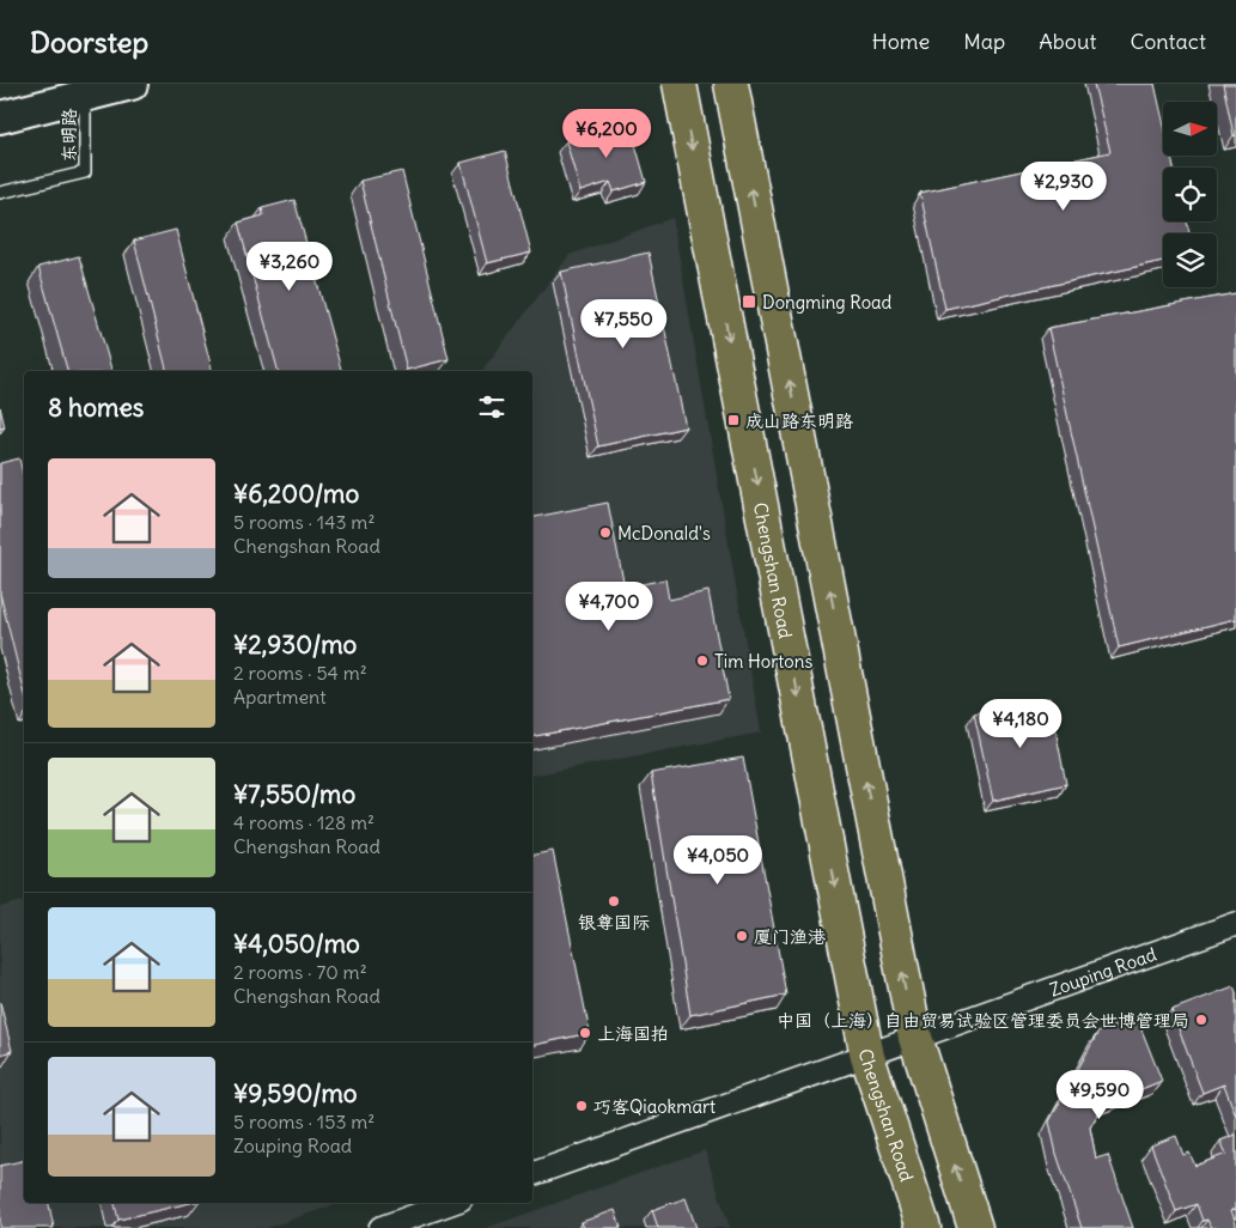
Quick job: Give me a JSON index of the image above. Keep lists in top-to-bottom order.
{
  "streets": {
    "main road": ["Chengshan Road"],
    "street": ["Zouping Road"],
    "lane": ["东明路"]
  },
  "crossings": [
    ["Chengshan Road", "Zouping Road"]
  ],
  "places": {
    "transit": ["Dongming Road", "成山路东明路"],
    "other": [
      "McDonald's",
      "Tim Hortons",
      "银尊国际",
      "厦门渔港",
      "中国（上海）自由贸易试验区管理委员会世博管理局",
      "上海国拍",
      "巧客Qiaokmart"
    ]
  },
  "north": "right",
  "page": {
    "header": "Doorstep",
    "nav": [
      "Home",
      "Map",
      "About",
      "Contact"
    ],
    "price": [
      "¥6,200",
      "¥2,930",
      "¥3,260",
      "¥7,550",
      "¥4,700",
      "¥4,180",
      "¥4,050",
      "¥9,590"
    ],
    "heading": "8 homes",
    "list": [
      {
        "name": "¥6,200/mo",
        "note": "5 rooms · 143 m² · Chengshan Road"
      },
      {
        "name": "¥2,930/mo",
        "note": "2 rooms · 54 m² · Apartment"
      },
      {
        "name": "¥7,550/mo",
        "note": "4 rooms · 128 m² · Chengshan Road"
      },
      {
        "name": "¥4,050/mo",
        "note": "2 rooms · 70 m² · Chengshan Road"
      },
      {
        "name": "¥9,590/mo",
        "note": "5 rooms · 153 m² · Zouping Road"
      }
    ]
  }
}
